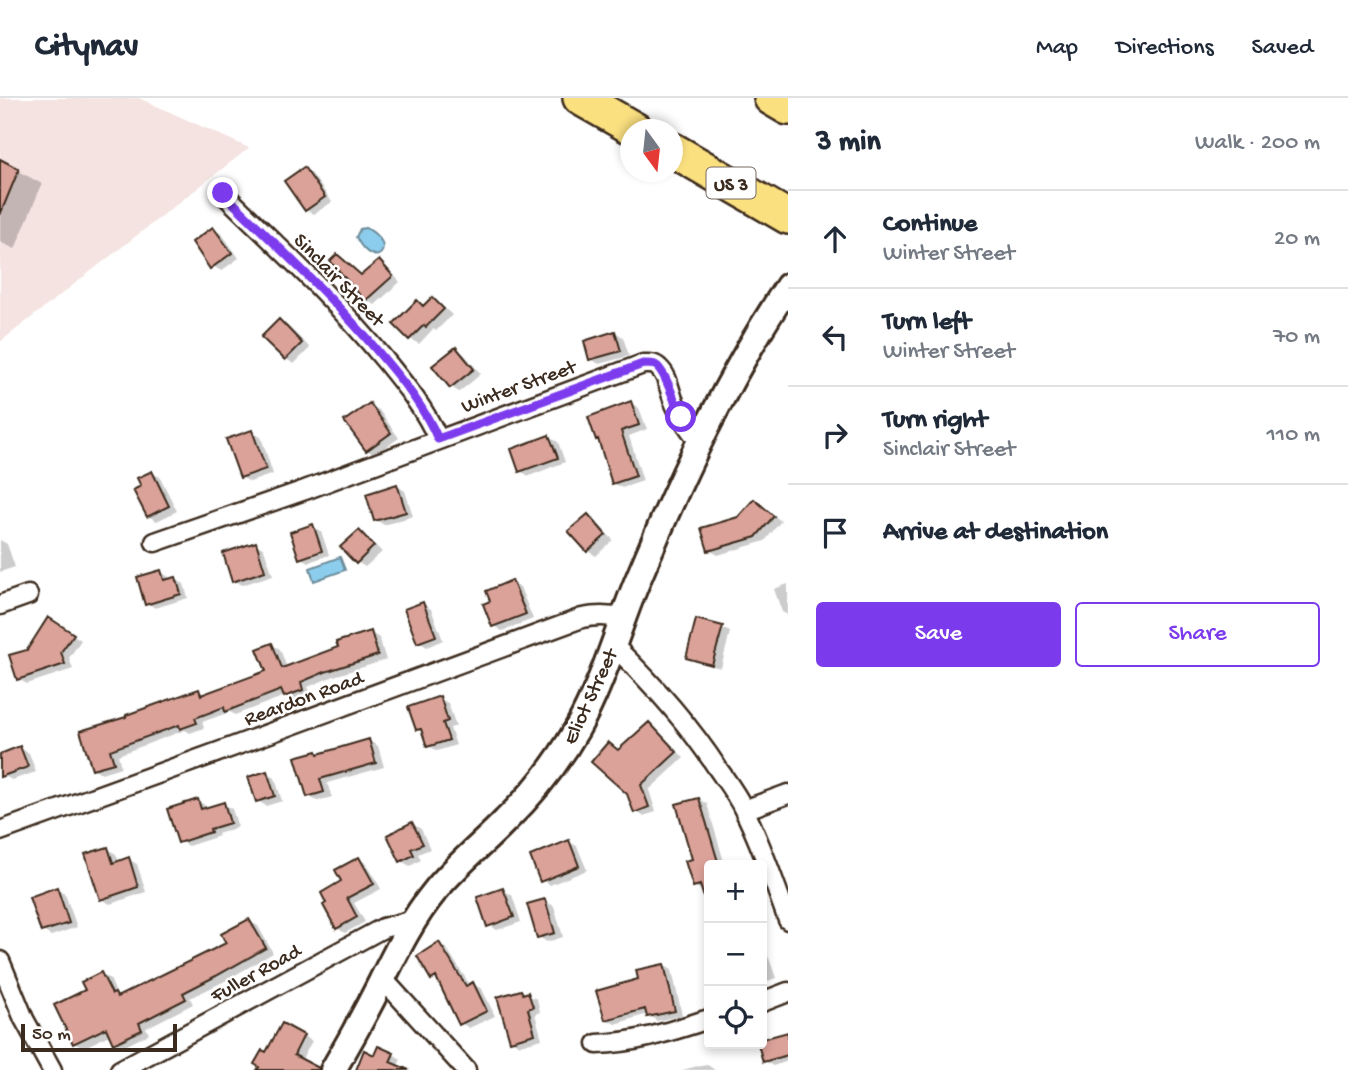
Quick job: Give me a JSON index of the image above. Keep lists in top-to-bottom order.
{
  "streets": {
    "highway": ["US 3"],
    "street": [
      "Sinclair Street",
      "Winter Street",
      "Eliot Street",
      "Reardon Road",
      "Fuller Road"
    ]
  },
  "crossings": [
    ["Sinclair Street", "Winter Street"],
    ["Winter Street", "Eliot Street"],
    ["Eliot Street", "Reardon Road"],
    ["Eliot Street", "Fuller Road"]
  ],
  "scale_bar": "50 m",
  "north": "bottom",
  "page": {
    "header": "Citynav",
    "nav": ["Map", "Directions", "Saved"],
    "heading": ["3 min", "Walk · 200 m"],
    "list": [
      ["Continue", "Winter Street", "20 m"],
      ["Turn left", "Winter Street", "70 m"],
      ["Turn right", "Sinclair Street", "110 m"],
      "Arrive at destination"
    ],
    "buttons": ["Save", "Share"],
    "map_buttons": ["+", "−"],
    "scale": "50 m"
  }
}
